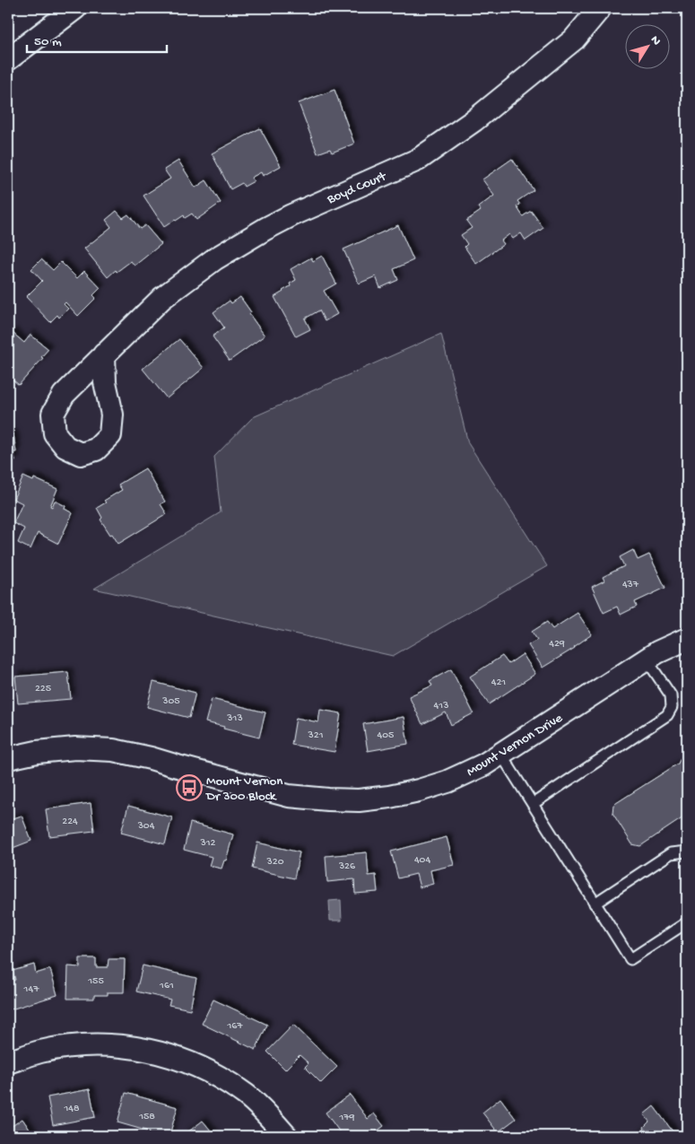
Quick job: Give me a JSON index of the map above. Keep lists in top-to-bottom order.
{
  "streets": {
    "street": ["Boyd Court", "Mount Vernon Drive"]
  },
  "places": {
    "bus stop": ["Mount Vernon Dr 300 Block"]
  },
  "house_numbers": [
    "437",
    "429",
    "421",
    "225",
    "305",
    "413",
    "313",
    "321",
    "405",
    "224",
    "304",
    "312",
    "404",
    "320",
    "326",
    "155",
    "161",
    "147",
    "167",
    "148",
    "158",
    "179"
  ],
  "scale_bar": "50 m",
  "north": "top right"
}
